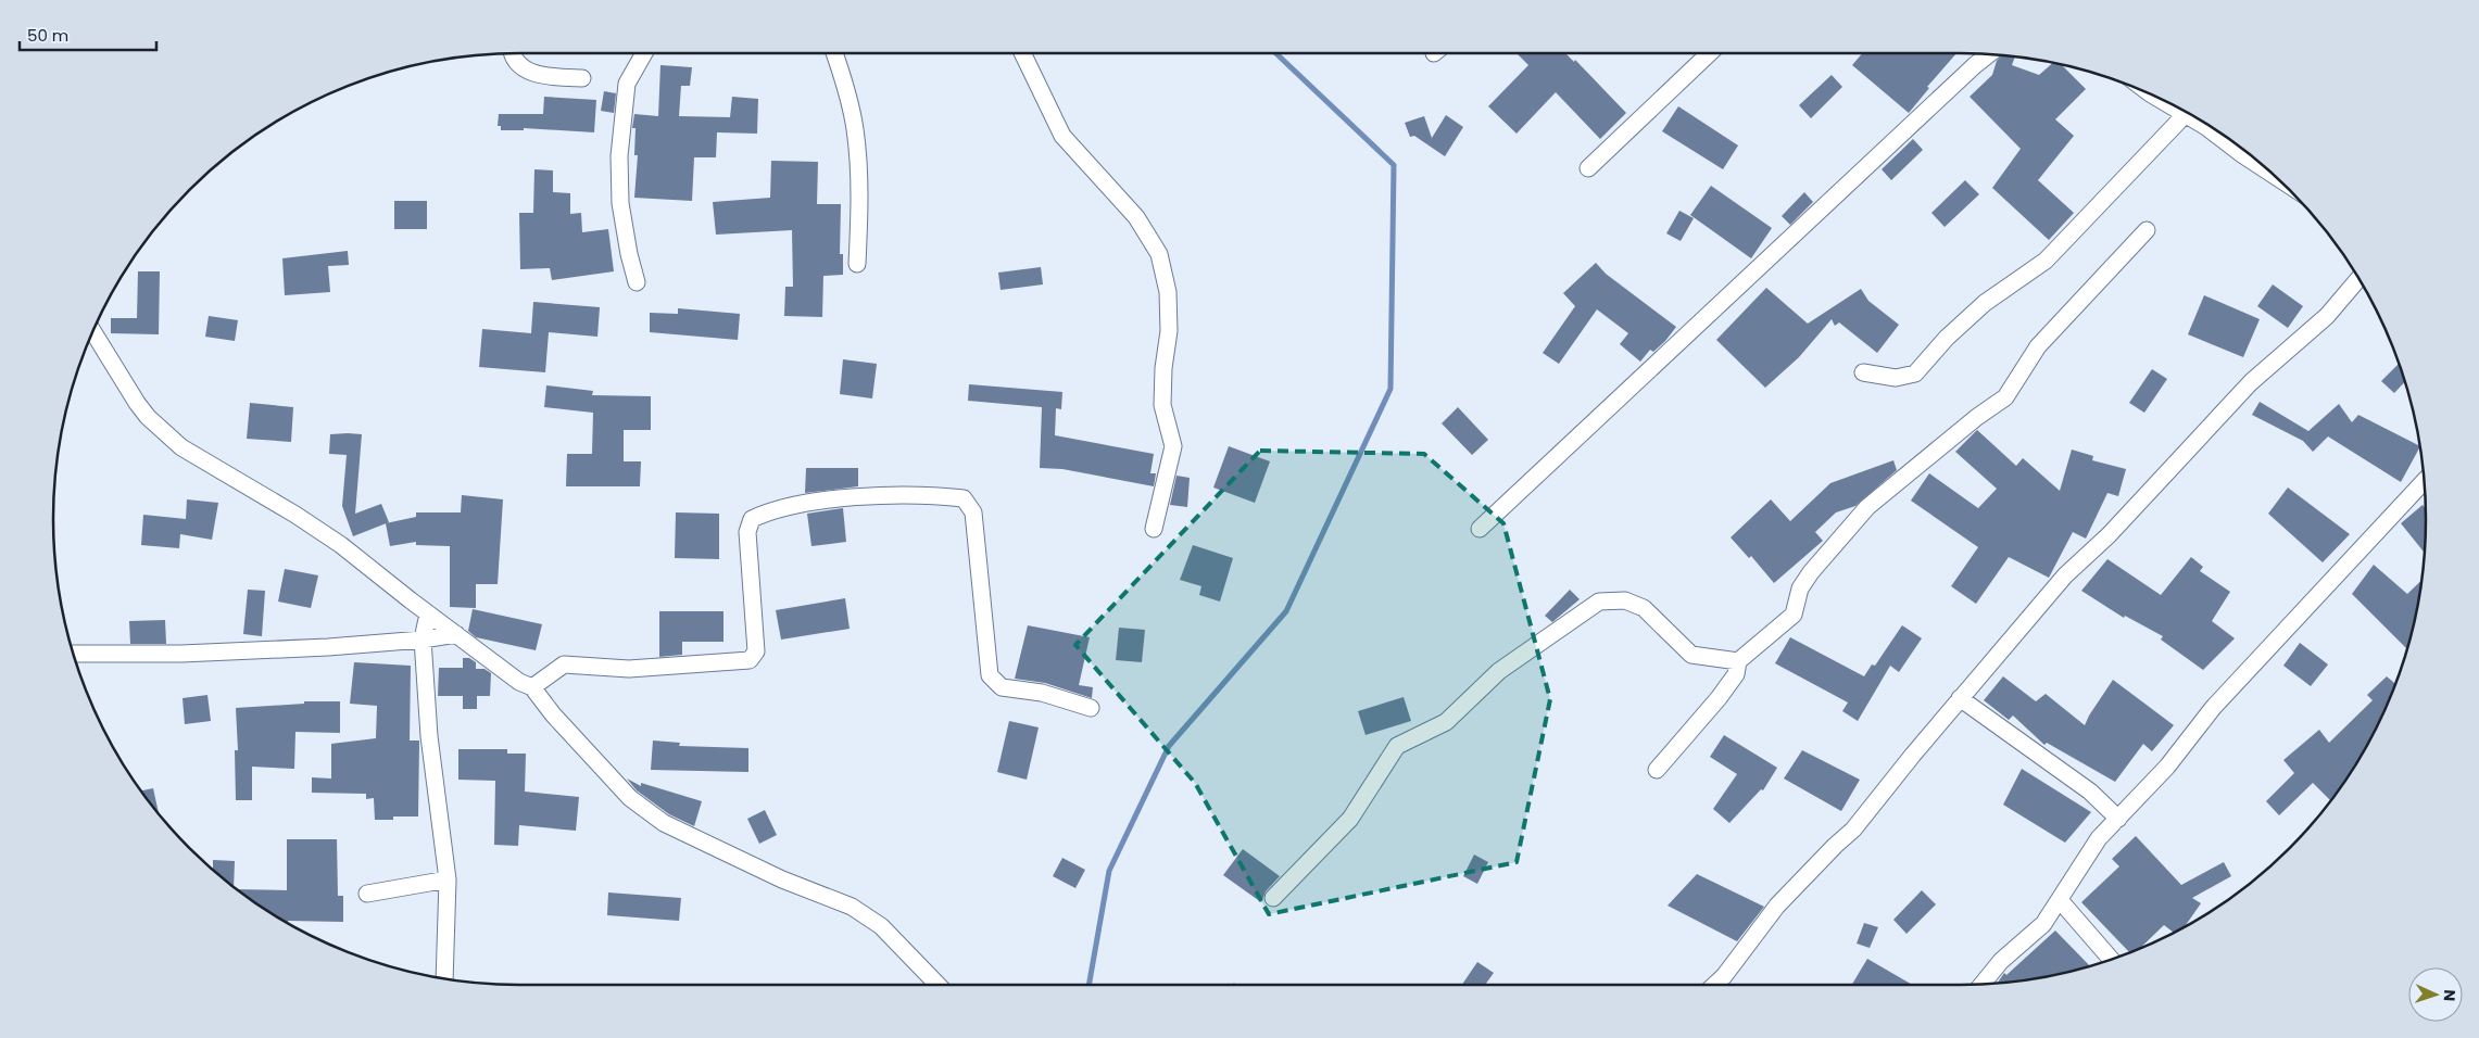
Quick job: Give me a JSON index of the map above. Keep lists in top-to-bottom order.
{
  "scale_bar": "50 m",
  "north": "right"
}
